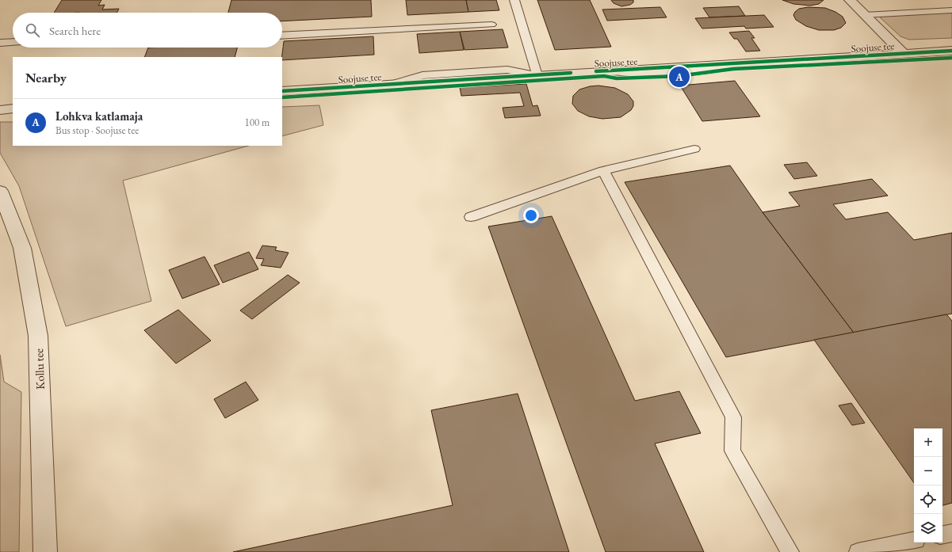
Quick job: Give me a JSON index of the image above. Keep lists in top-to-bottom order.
{
  "streets": {
    "street": ["Soojuse tee", "Kollu tee"]
  },
  "page": {
    "search": "Search here",
    "heading": "Nearby",
    "pins": "A",
    "list": [
      {
        "mark": "A",
        "name": "Lohkva katlamaja",
        "note": "Bus stop · Soojuse tee",
        "value": "100 m"
      }
    ],
    "map_buttons": ["+", "−"]
  }
}
